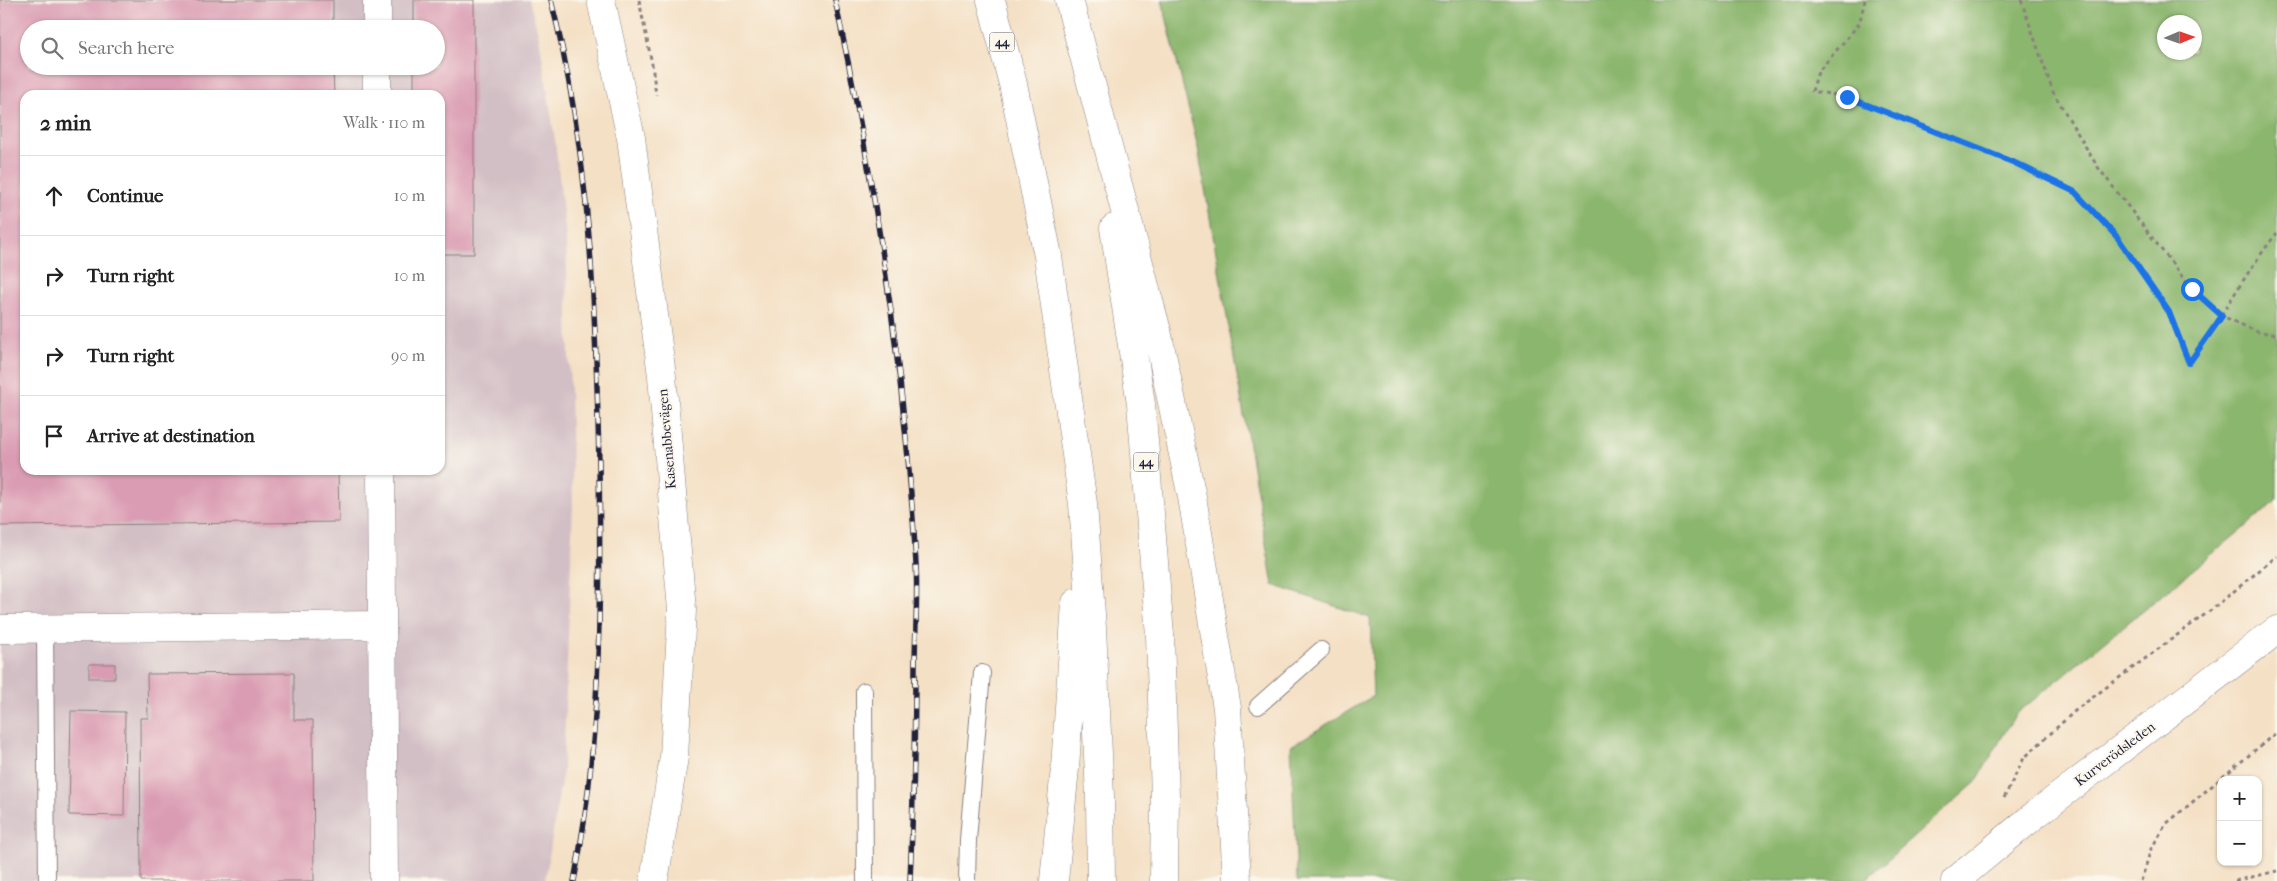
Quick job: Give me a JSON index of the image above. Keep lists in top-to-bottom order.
{
  "streets": {
    "main road": ["44", "Kasenabbevägen", "Kurverödsleden"]
  },
  "north": "right",
  "page": {
    "search": "Search here",
    "heading": ["2 min", "Walk · 110 m"],
    "list": [
      ["Continue", "10 m"],
      ["Turn right", "10 m"],
      ["Turn right", "90 m"],
      "Arrive at destination"
    ],
    "map_buttons": ["+", "−"]
  }
}
